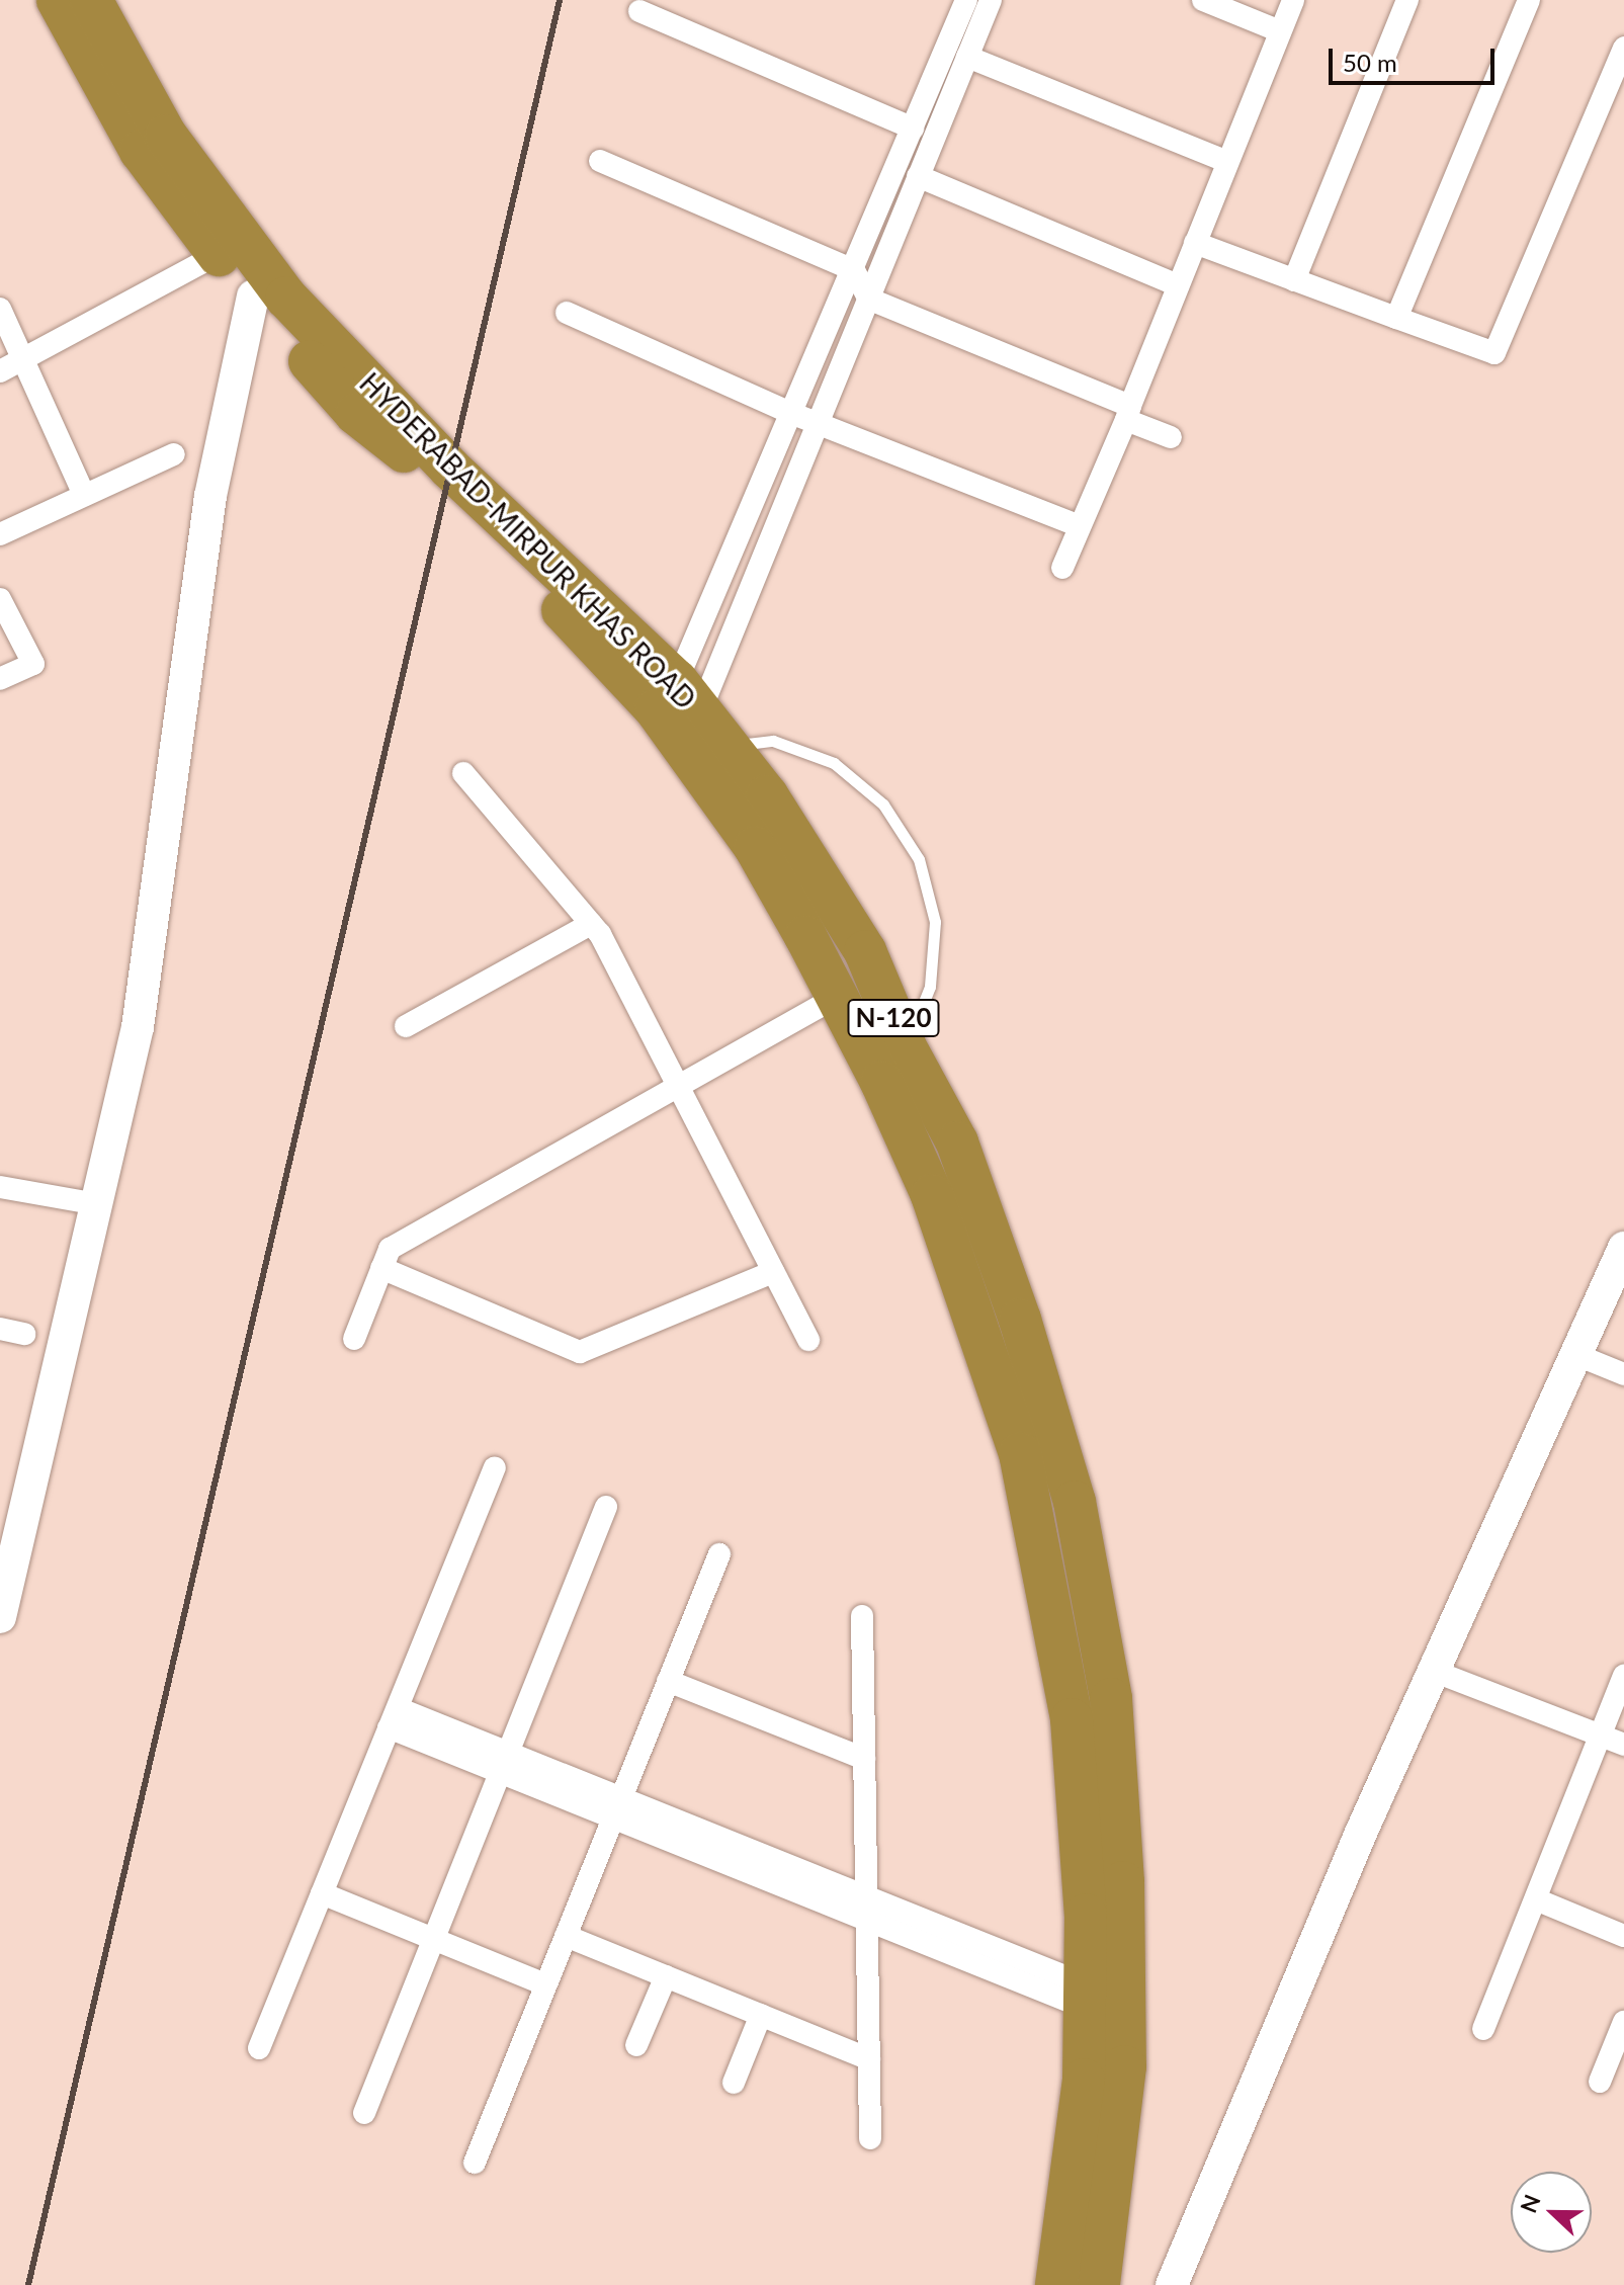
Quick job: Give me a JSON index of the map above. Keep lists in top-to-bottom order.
{
  "streets": {
    "highway": ["HYDERABAD-MIRPUR KHAS ROAD", "N-120"]
  },
  "scale_bar": "50 m",
  "north": "left"
}
